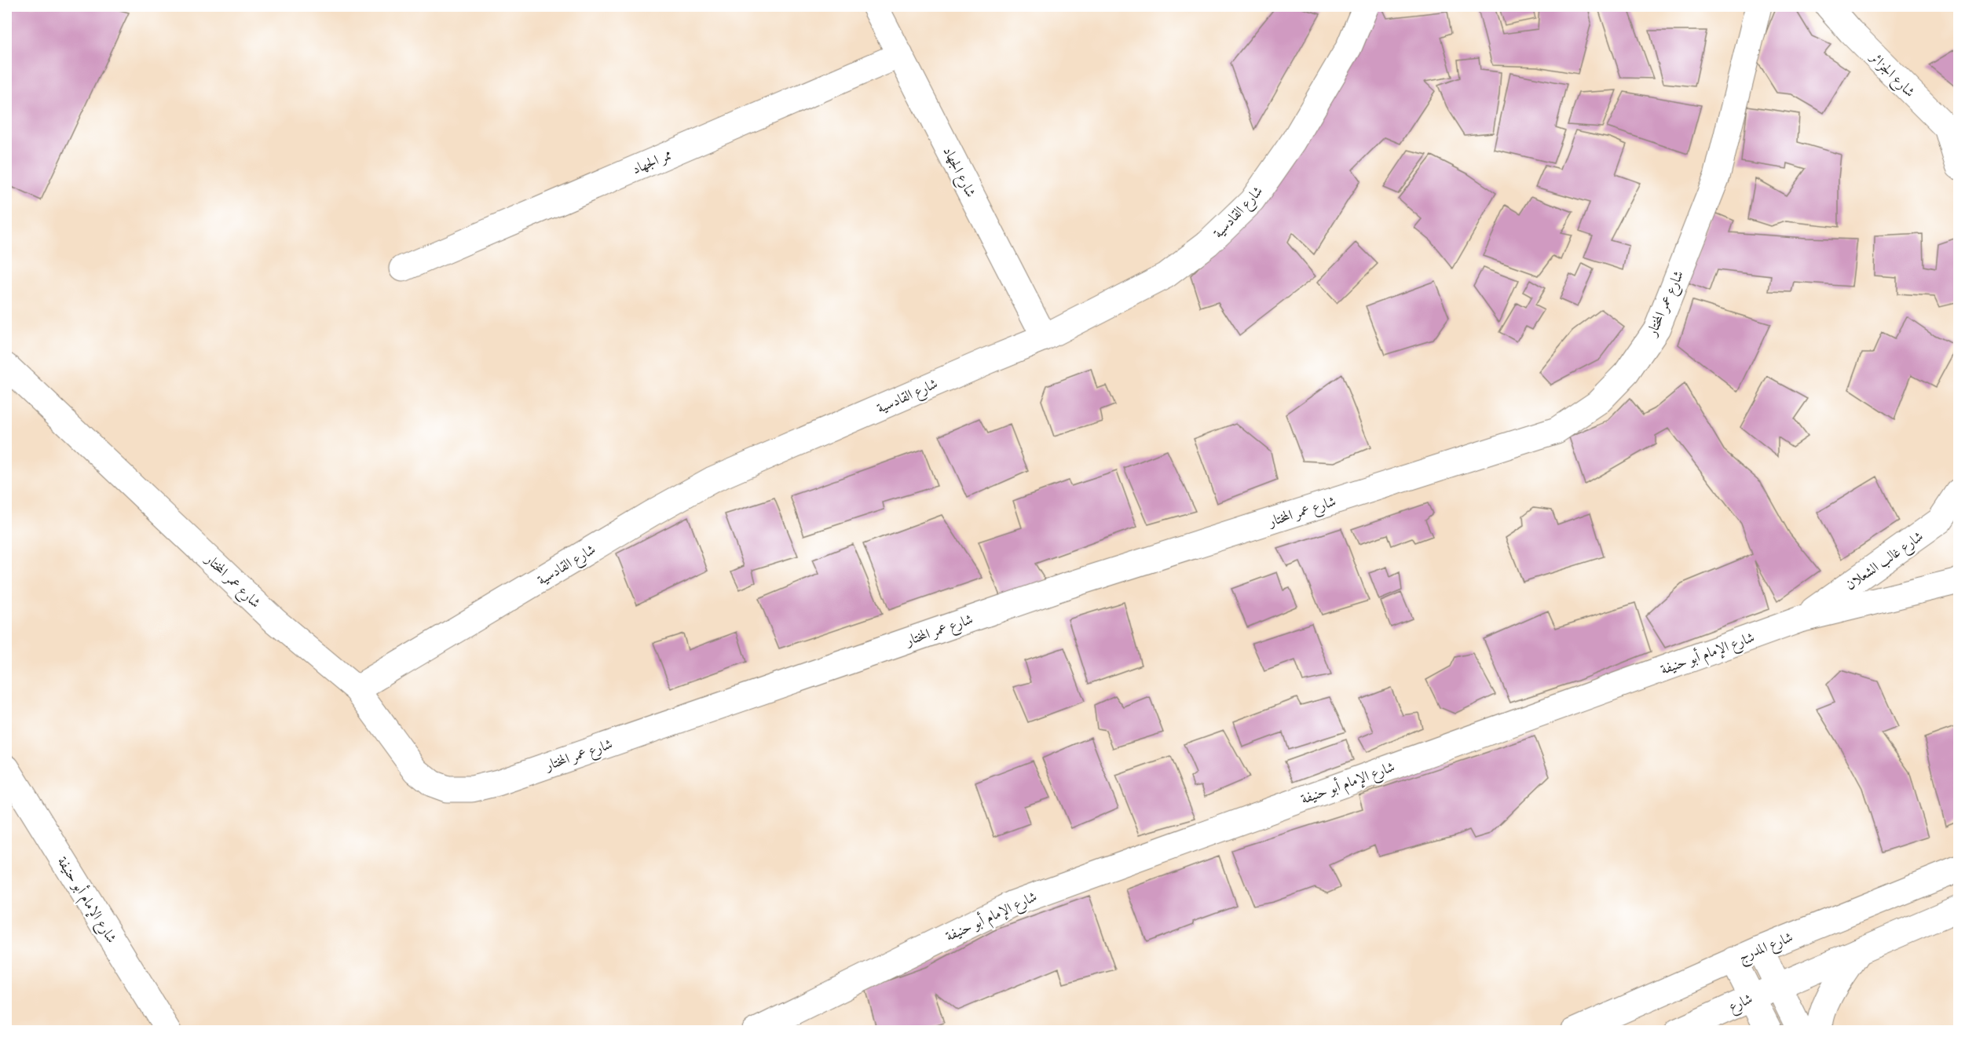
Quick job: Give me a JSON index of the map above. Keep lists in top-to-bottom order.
{
  "streets": {
    "street": [
      "شارع الجزائر",
      "ممر الجهاد",
      "شارع الجهاد",
      "شارع القادسية",
      "شارع عمر المختار",
      "شارع غالب الشعلان",
      "شارع الإمام أبو حنيفة",
      "شارع المدرج",
      "شارع"
    ]
  },
  "crossings": [
    ["ممر الجهاد", "شارع الجهاد"],
    ["شارع الجهاد", "شارع القادسية"],
    ["شارع القادسية", "شارع عمر المختار"],
    ["شارع غالب الشعلان", "شارع الإمام أبو حنيفة"]
  ]
}
